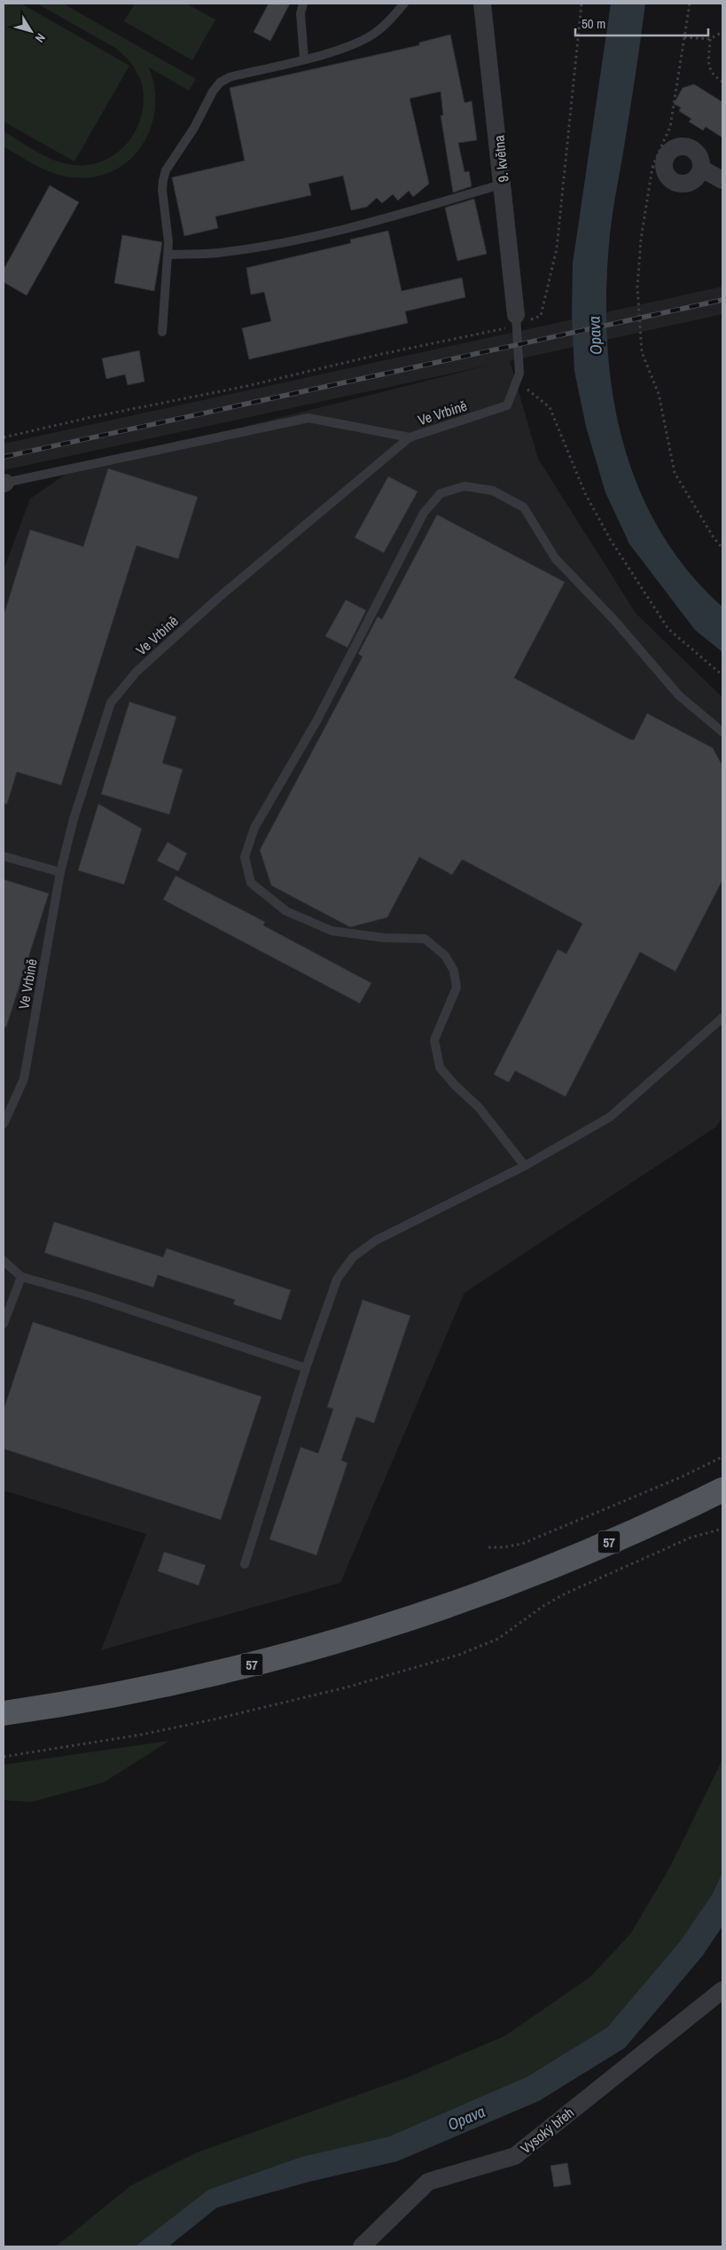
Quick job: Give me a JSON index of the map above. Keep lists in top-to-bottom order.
{
  "streets": {
    "main road": ["57"],
    "street": ["9. května", "Vysoký břeh"],
    "lane": ["Ve Vrbině"]
  },
  "crossings": [
    ["9. května", "Ve Vrbině"]
  ],
  "water": ["Opava"],
  "scale_bar": "50 m",
  "north": "bottom right"
}
